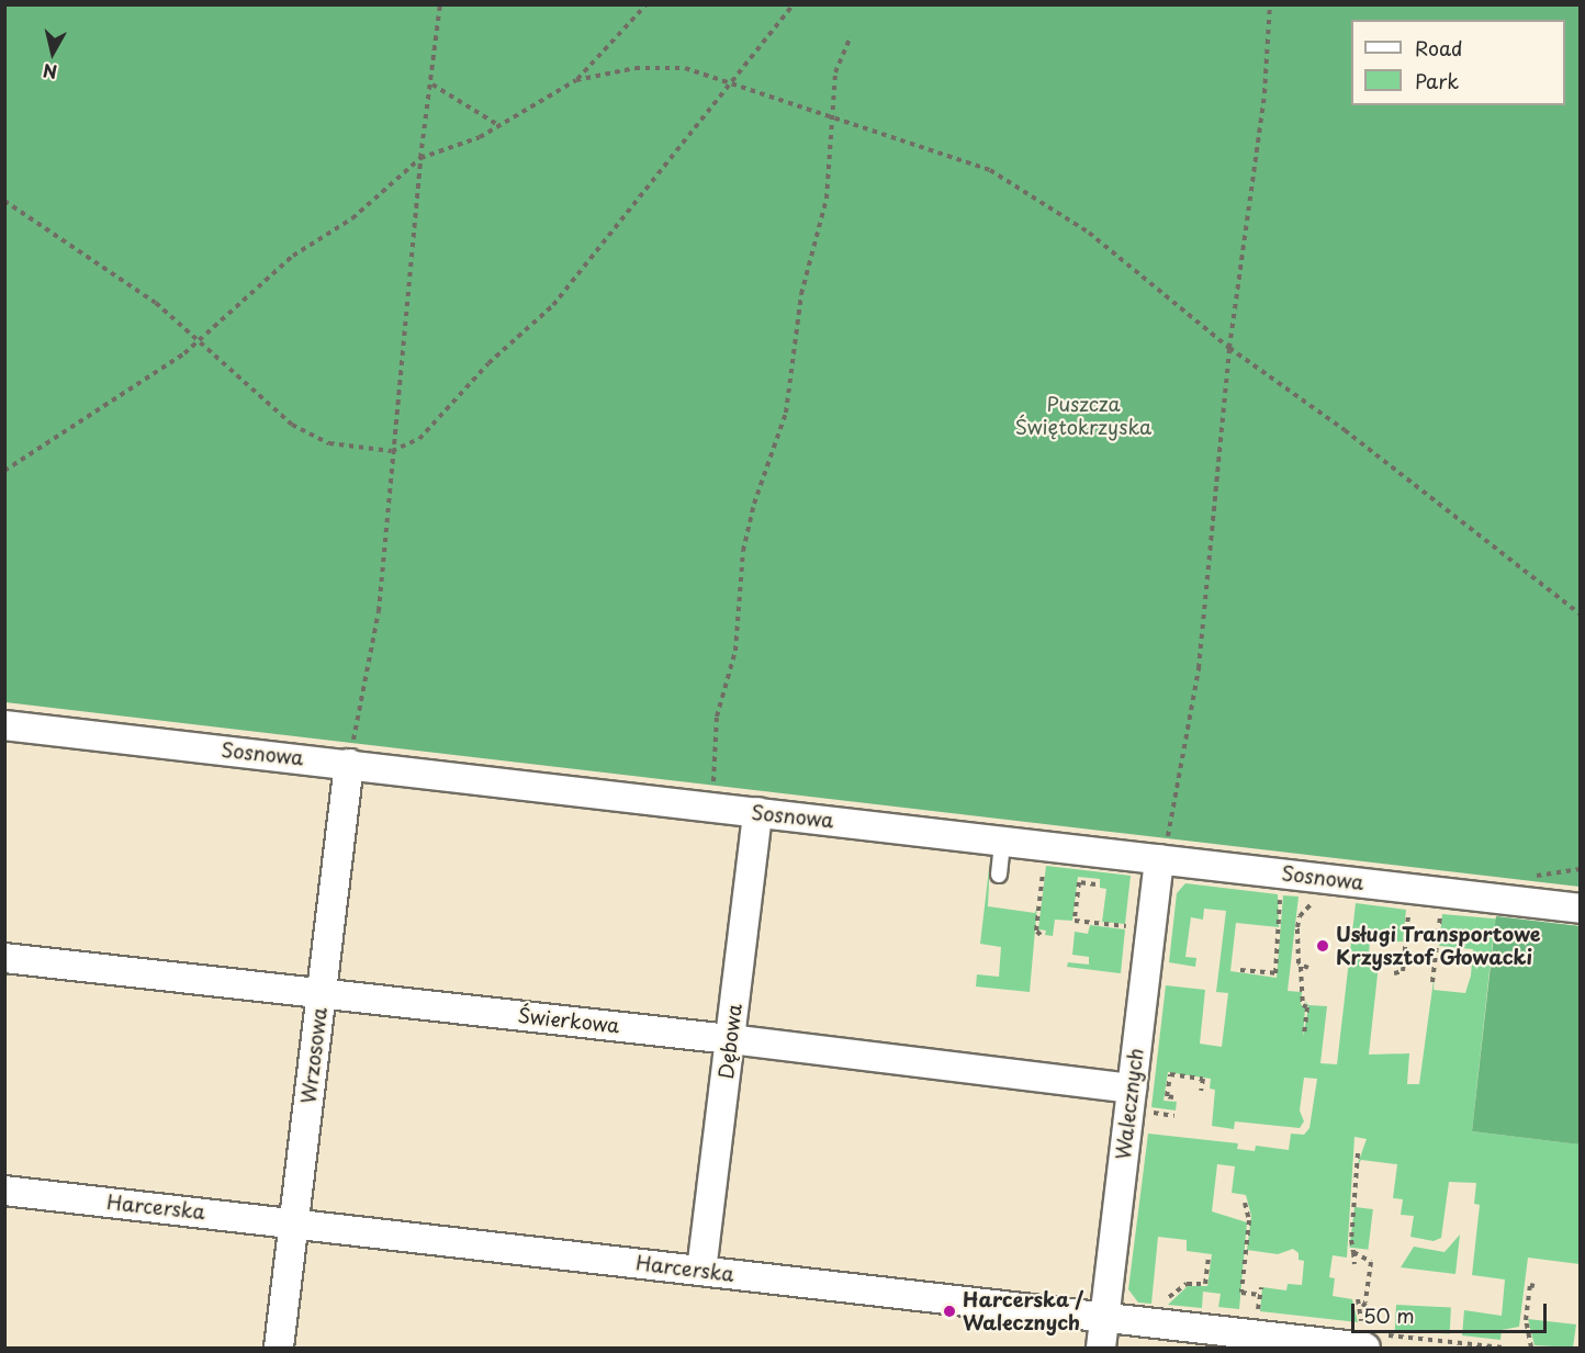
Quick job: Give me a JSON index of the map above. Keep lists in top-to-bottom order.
{
  "streets": {
    "street": [
      "Sosnowa",
      "Świerkowa",
      "Dębowa",
      "Wrzosowa",
      "Walecznych",
      "Harcerska"
    ]
  },
  "crossings": [
    ["Sosnowa", "Dębowa"],
    ["Sosnowa", "Wrzosowa"],
    ["Sosnowa", "Walecznych"],
    ["Świerkowa", "Dębowa"],
    ["Świerkowa", "Wrzosowa"],
    ["Świerkowa", "Walecznych"],
    ["Dębowa", "Harcerska"],
    ["Wrzosowa", "Harcerska"],
    ["Walecznych", "Harcerska"]
  ],
  "parks": ["Puszcza Świętokrzyska"],
  "places": ["Usługi Transportowe Krzysztof Głowacki", "Harcerska / Walecznych"],
  "legend": ["Road", "Park"],
  "scale_bar": "50 m",
  "north": "bottom"
}
